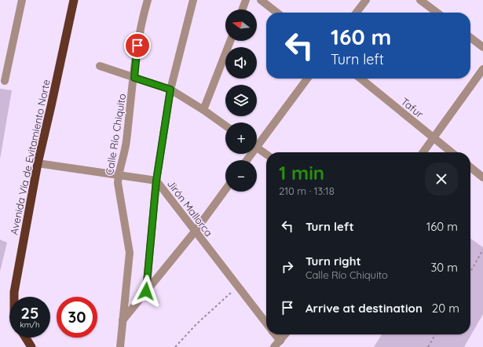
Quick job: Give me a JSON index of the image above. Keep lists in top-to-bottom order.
{
  "streets": {
    "highway": ["Avenida Vía de Evitamiento Norte"],
    "street": ["Tafur", "Calle Río Chiquito", "Jirón Mallorca"]
  },
  "crossings": [
    ["Calle Río Chiquito", "Jirón Mallorca"],
    ["Avenida Vía de Evitamiento Norte", "Jirón Mallorca"]
  ],
  "north": "left",
  "page": {
    "map_buttons": ["+", "−"],
    "turn": ["160 m", "Turn left"],
    "heading": ["1 min", "210 m · 13:18"],
    "list": [
      {
        "name": "Turn left",
        "value": "160 m"
      },
      {
        "name": "Turn right",
        "note": "Calle Río Chiquito",
        "value": "30 m"
      },
      {
        "name": "Arrive at destination",
        "value": "20 m"
      }
    ],
    "speed": "25 km/h",
    "limit": "30"
  }
}
